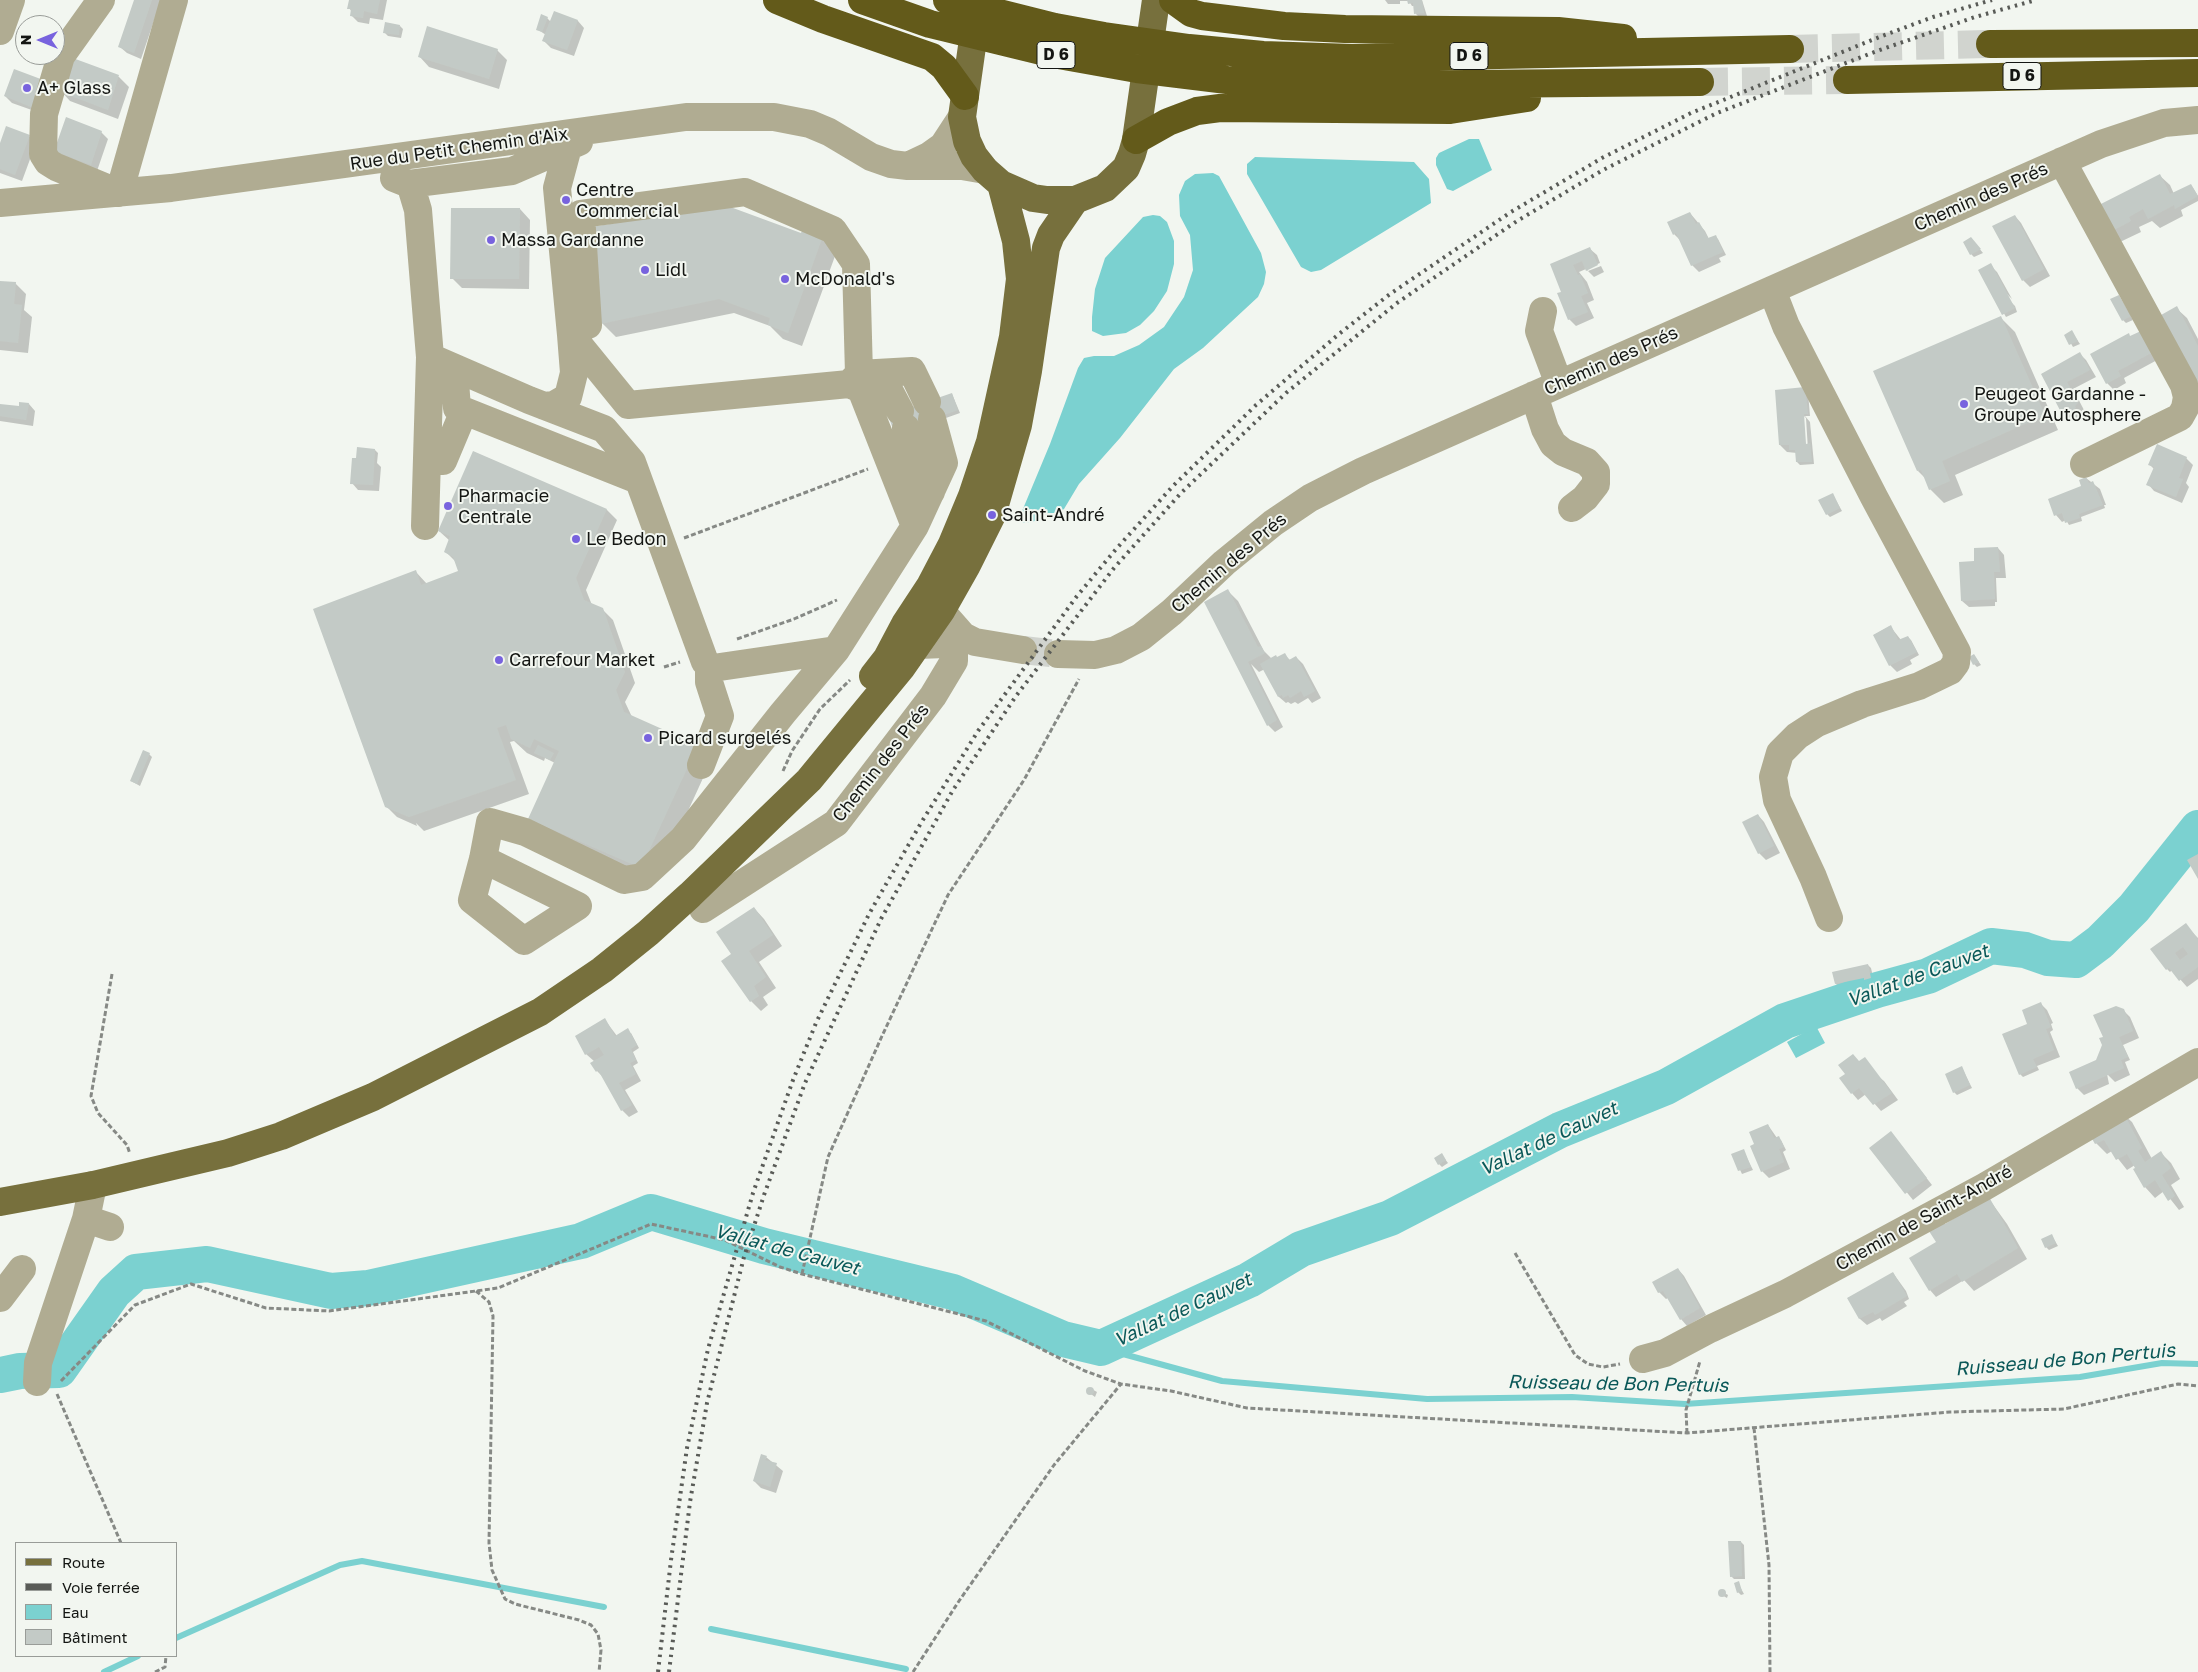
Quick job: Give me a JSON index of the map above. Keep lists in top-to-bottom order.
{
  "streets": {
    "highway": ["D 6"],
    "street": ["Rue du Petit Chemin d'Aix", "Chemin des Prés", "Chemin de Saint-André"]
  },
  "water": ["Vallat de Cauvet", "Ruisseau de Bon Pertuis"],
  "places": [
    "A+ Glass",
    "Centre Commercial",
    "Massa Gardanne",
    "Lidl",
    "McDonald's",
    "Peugeot Gardanne - Groupe Autosphere",
    "Pharmacie Centrale",
    "Saint-André",
    "Le Bedon",
    "Carrefour Market",
    "Picard surgelés"
  ],
  "legend": [
    "Route",
    "Voie ferrée",
    "Eau",
    "Bâtiment"
  ],
  "north": "left"
}
